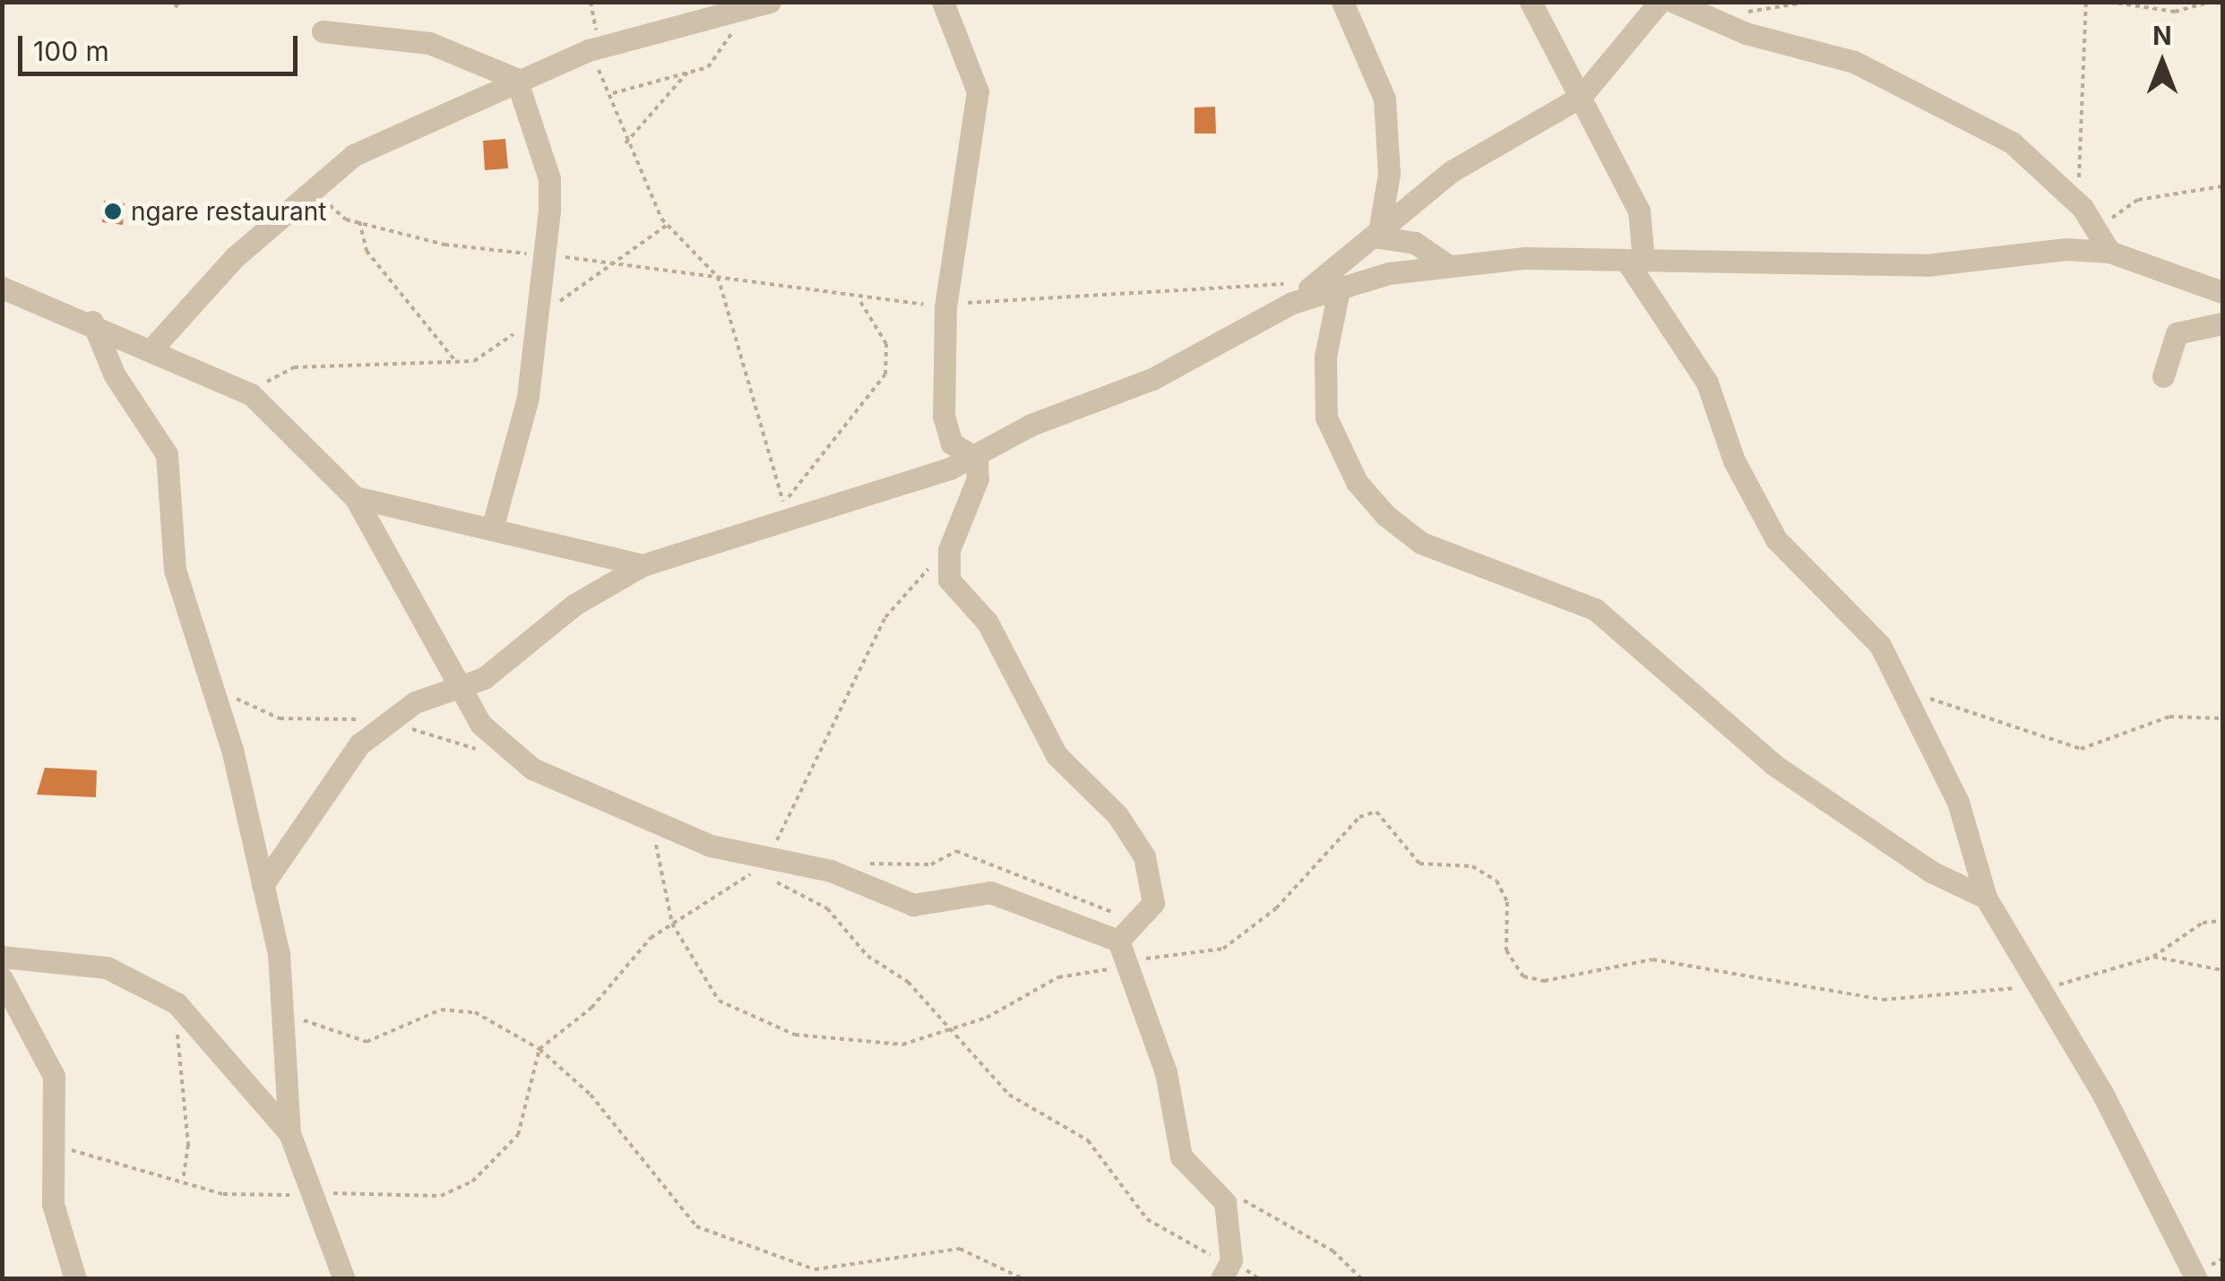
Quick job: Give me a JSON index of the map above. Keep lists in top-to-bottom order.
{
  "places": ["ngare restaurant"],
  "scale_bar": "100 m",
  "north": "top"
}
